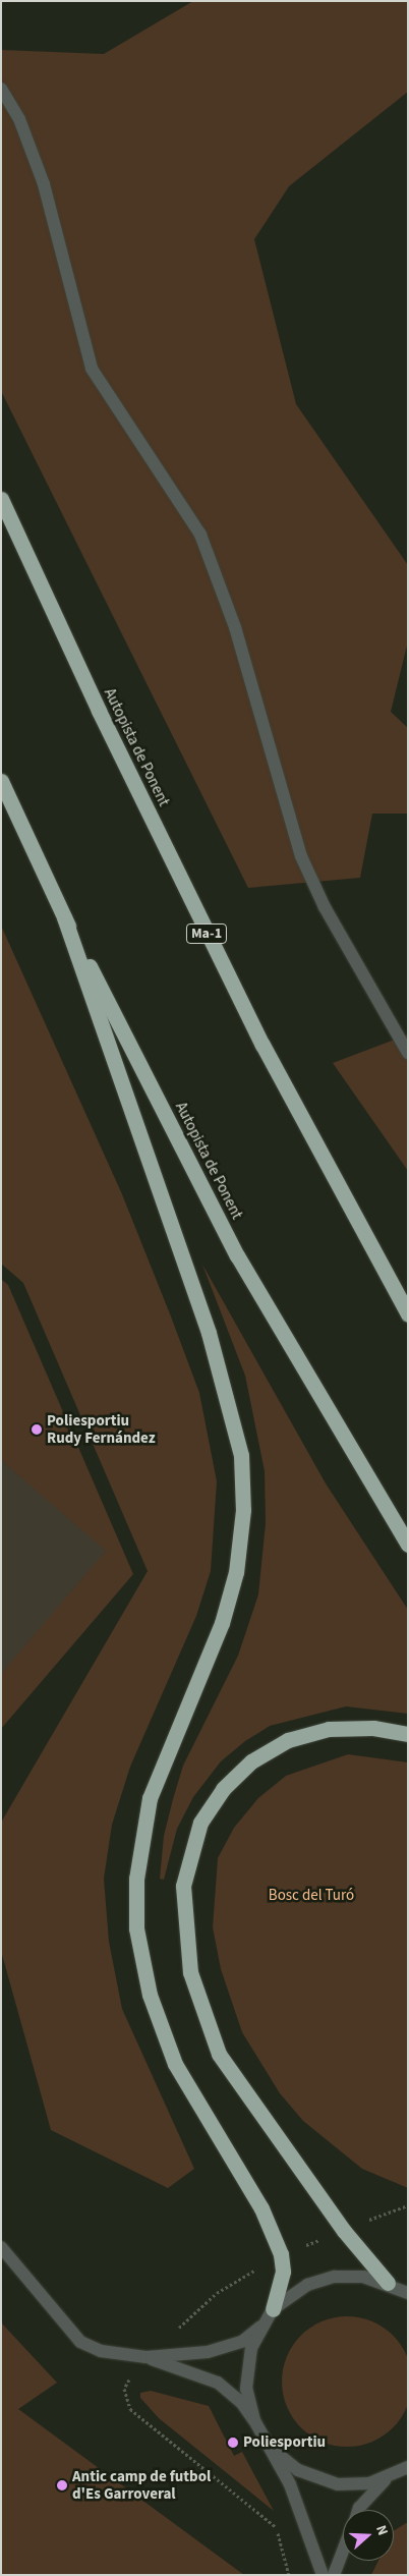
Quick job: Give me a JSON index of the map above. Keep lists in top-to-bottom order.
{
  "streets": {
    "highway": ["Autopista de Ponent", "Ma-1"]
  },
  "parks": ["Bosc del Turó"],
  "places": ["Poliesportiu Rudy Fernández", "Poliesportiu", "Antic camp de futbol d'Es Garroveral"],
  "north": "right"
}
